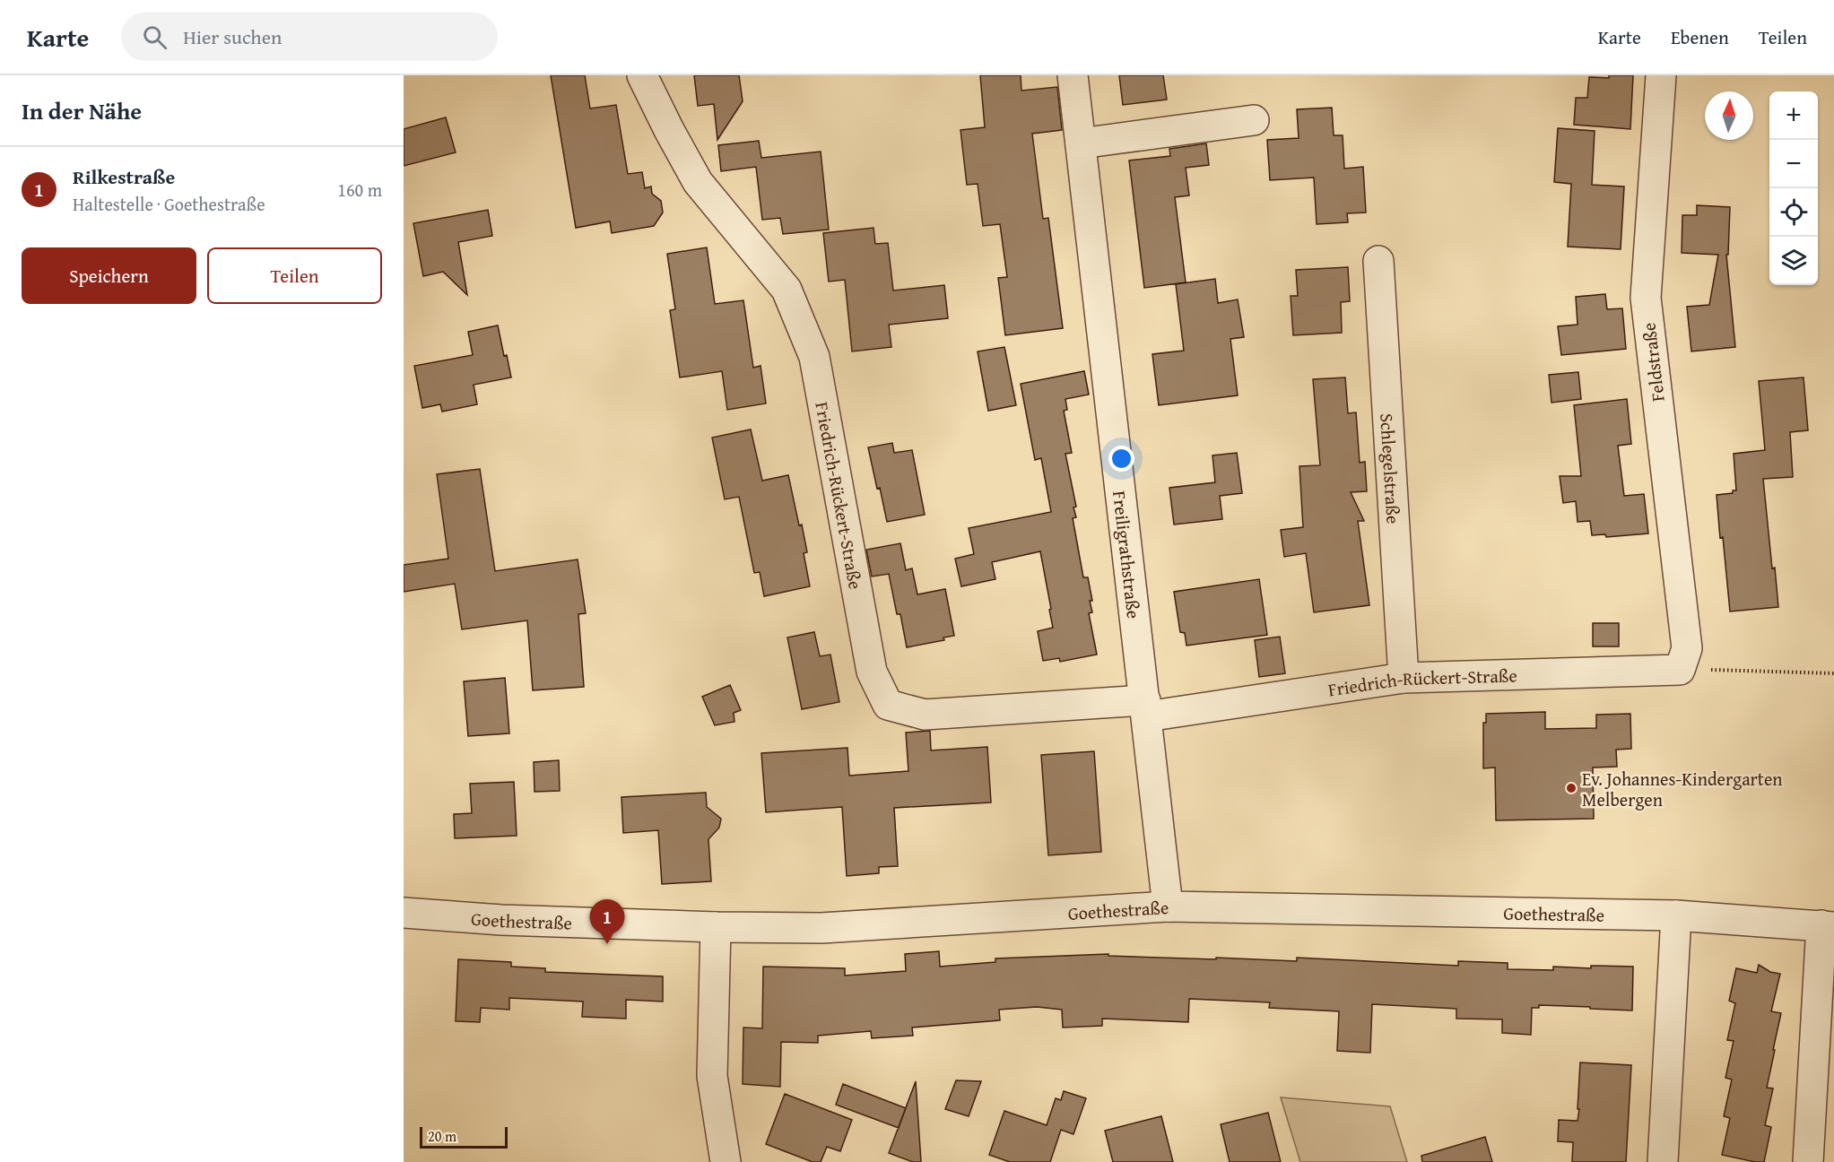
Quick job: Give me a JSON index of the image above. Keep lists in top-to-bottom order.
{
  "streets": {
    "street": [
      "Feldstraße",
      "Schlegelstraße",
      "Friedrich-Rückert-Straße",
      "Freiligrathstraße",
      "Goethestraße"
    ]
  },
  "crossings": [
    ["Feldstraße", "Friedrich-Rückert-Straße"],
    ["Schlegelstraße", "Friedrich-Rückert-Straße"],
    ["Friedrich-Rückert-Straße", "Freiligrathstraße"],
    ["Freiligrathstraße", "Goethestraße"]
  ],
  "places": ["Ev. Johannes-Kindergarten Melbergen"],
  "scale_bar": "20 m",
  "north": "top",
  "page": {
    "header": "Karte",
    "search": "Hier suchen",
    "nav": ["Karte", "Ebenen", "Teilen"],
    "heading": "In der Nähe",
    "map_buttons": ["+", "−"],
    "list": [
      {
        "mark": "1",
        "name": "Rilkestraße",
        "note": "Haltestelle · Goethestraße",
        "value": "160 m"
      }
    ],
    "buttons": ["Speichern", "Teilen"],
    "pins": "1",
    "scale": "20 m"
  }
}
